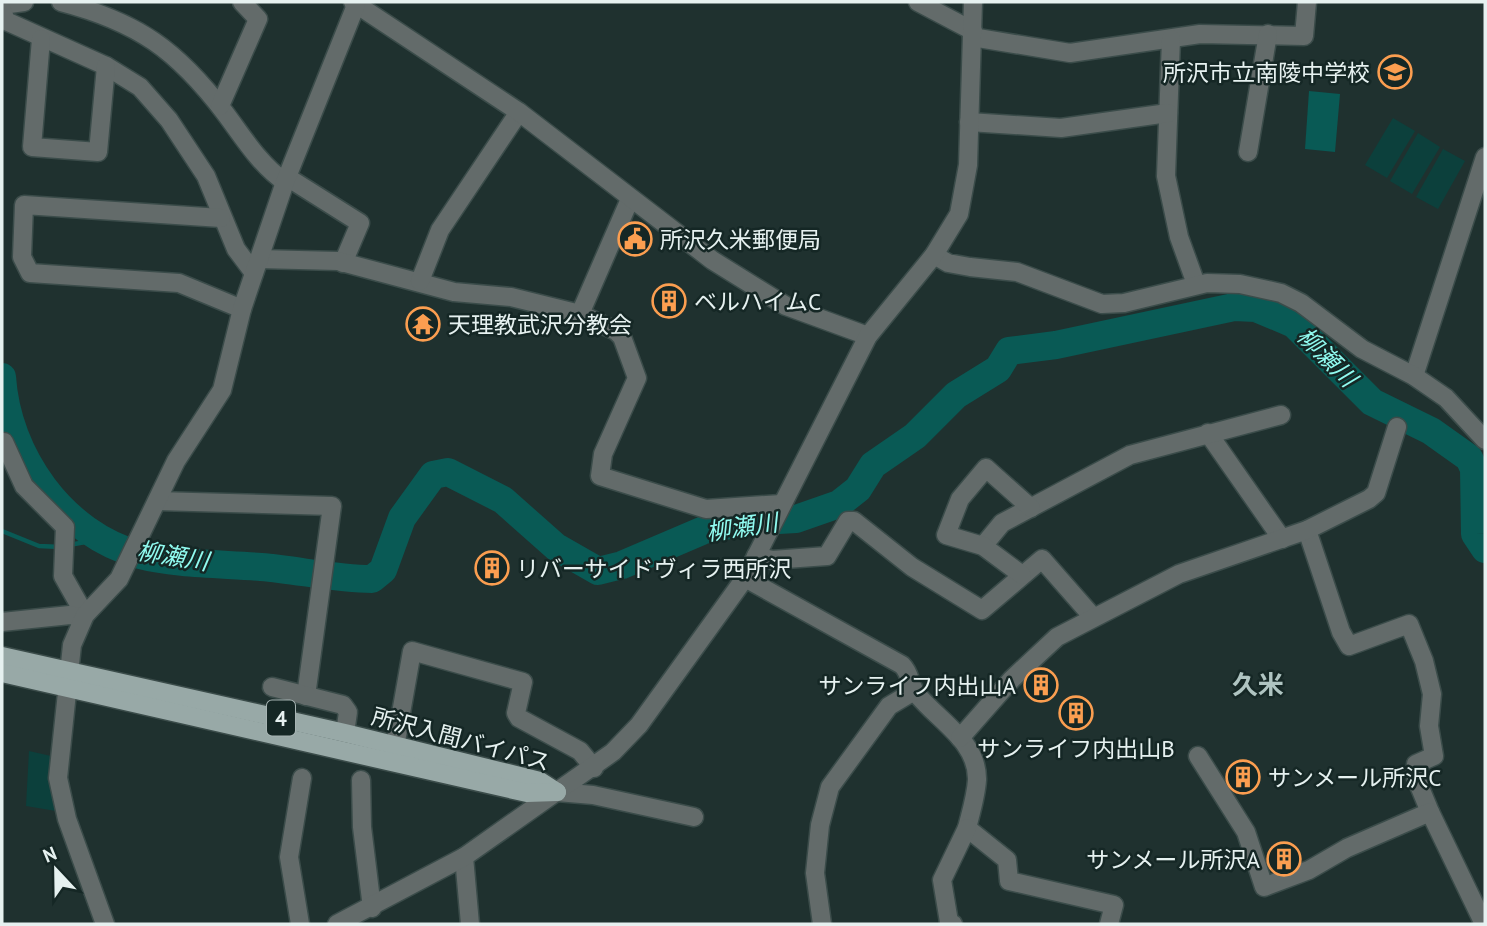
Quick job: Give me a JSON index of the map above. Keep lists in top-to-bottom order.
{
  "streets": {
    "main road": ["4", "所沢入間バイパス"]
  },
  "districts": ["久米"],
  "water": ["柳瀬川"],
  "places": {
    "school or university": ["所沢市立南陵中学校"],
    "public building": ["所沢久米郵便局"],
    "building": [
      "ベルハイムC",
      "リバーサイドヴィラ西所沢",
      "サンライフ内出山A",
      "サンライフ内出山B",
      "サンメール所沢C",
      "サンメール所沢A"
    ],
    "temple": ["天理教武沢分教会"]
  },
  "north": "top"
}
